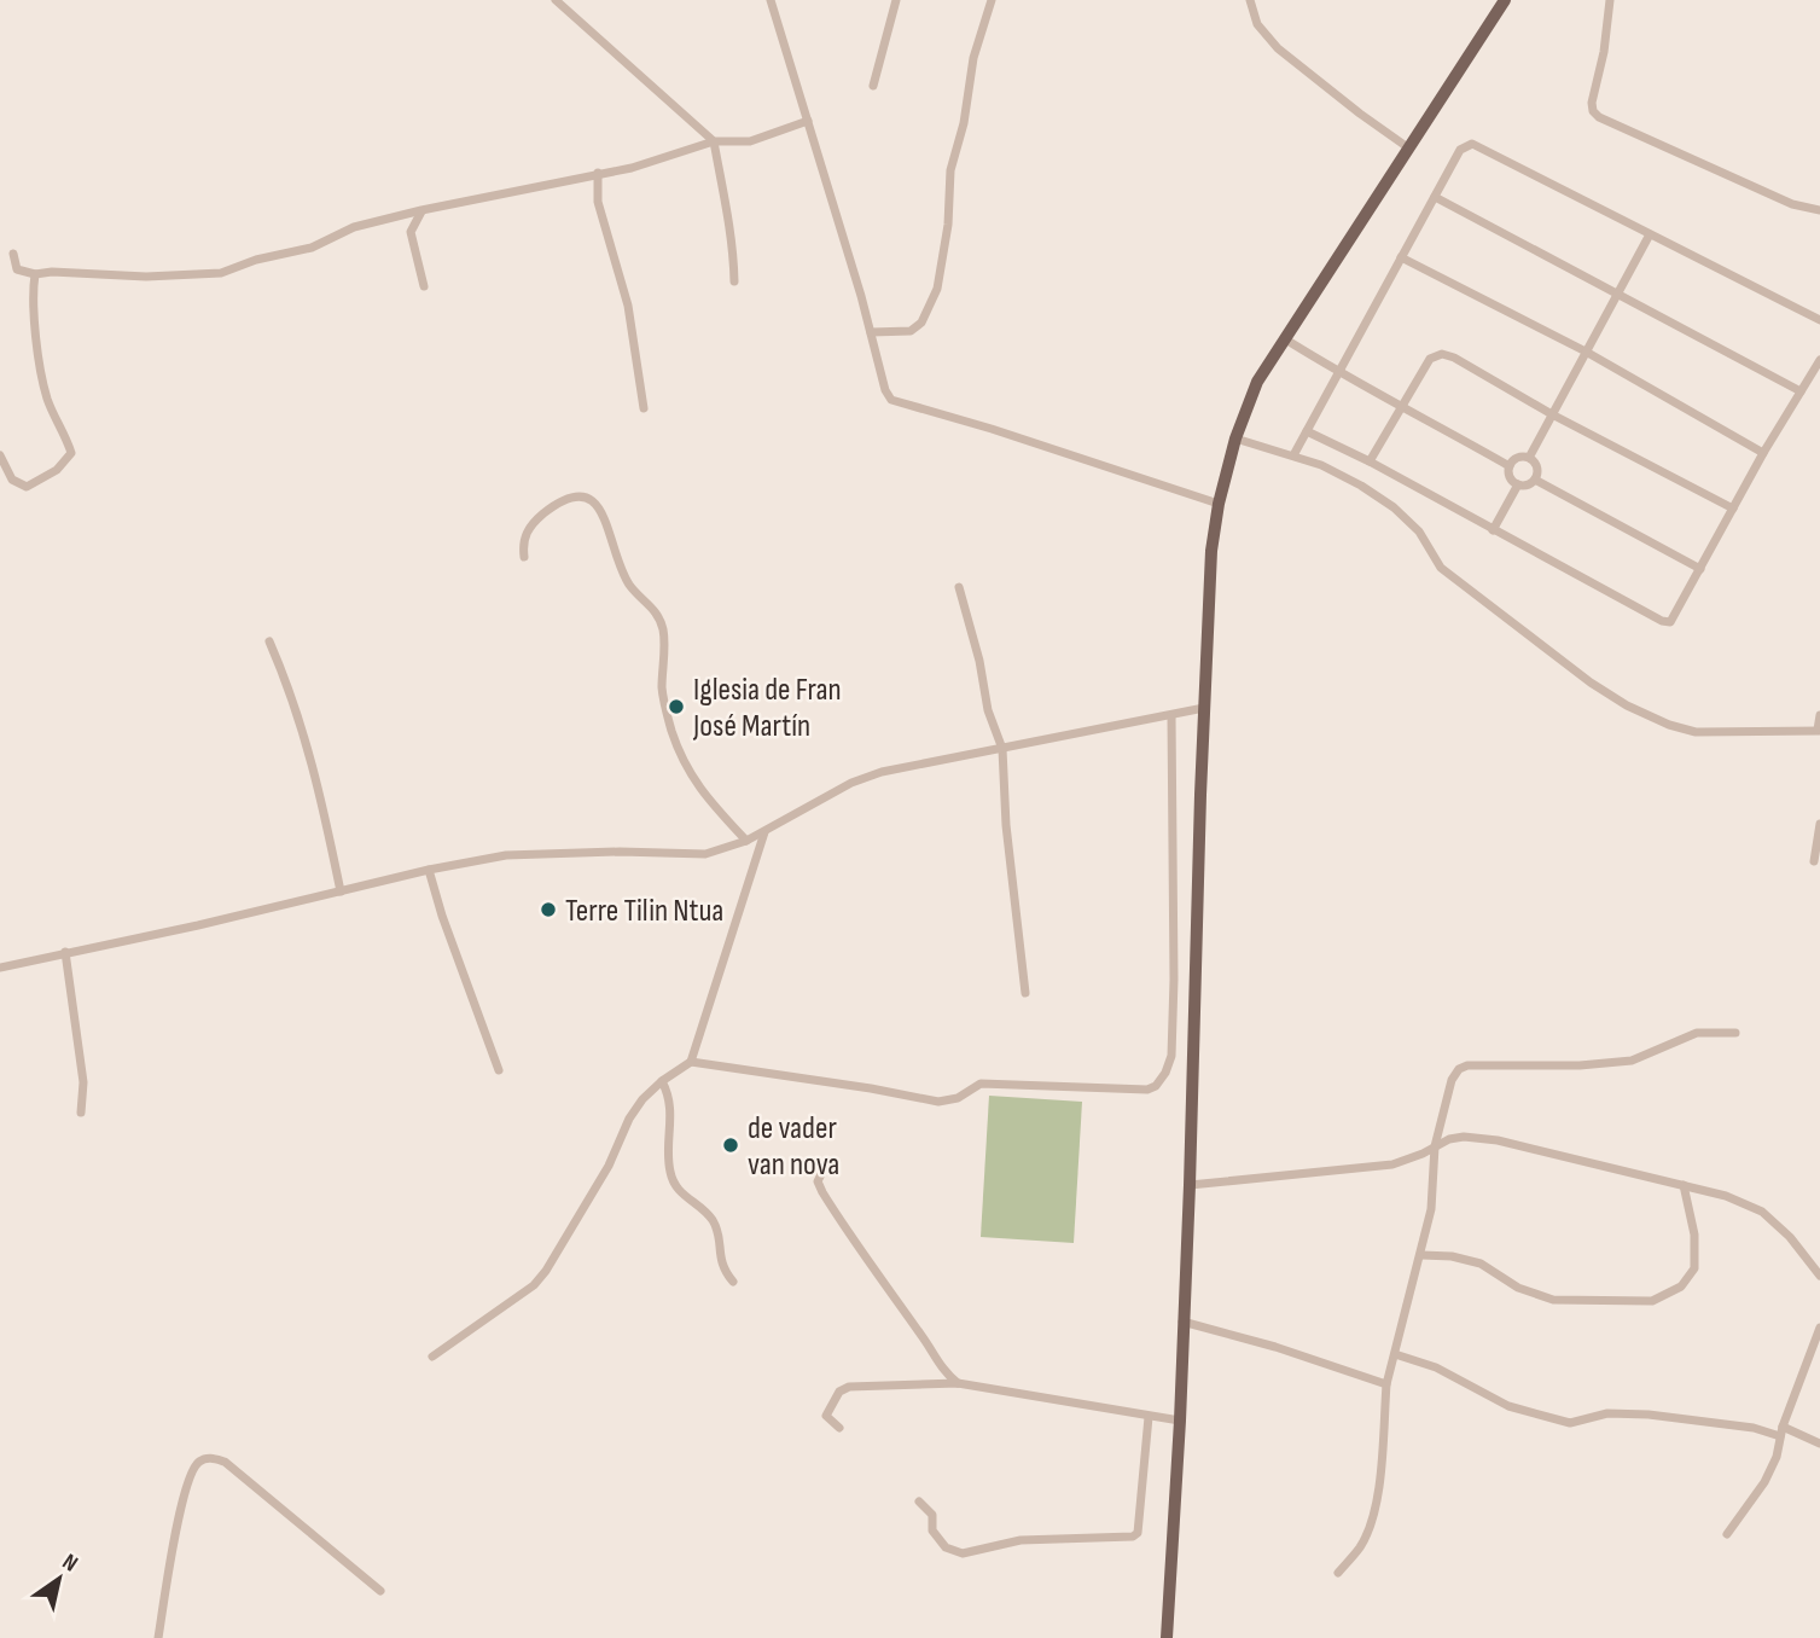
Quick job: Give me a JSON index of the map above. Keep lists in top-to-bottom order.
{
  "places": ["Iglesia de Fran José Martín", "Terre Tilin Ntua", "de vader van nova"],
  "north": "top right"
}
